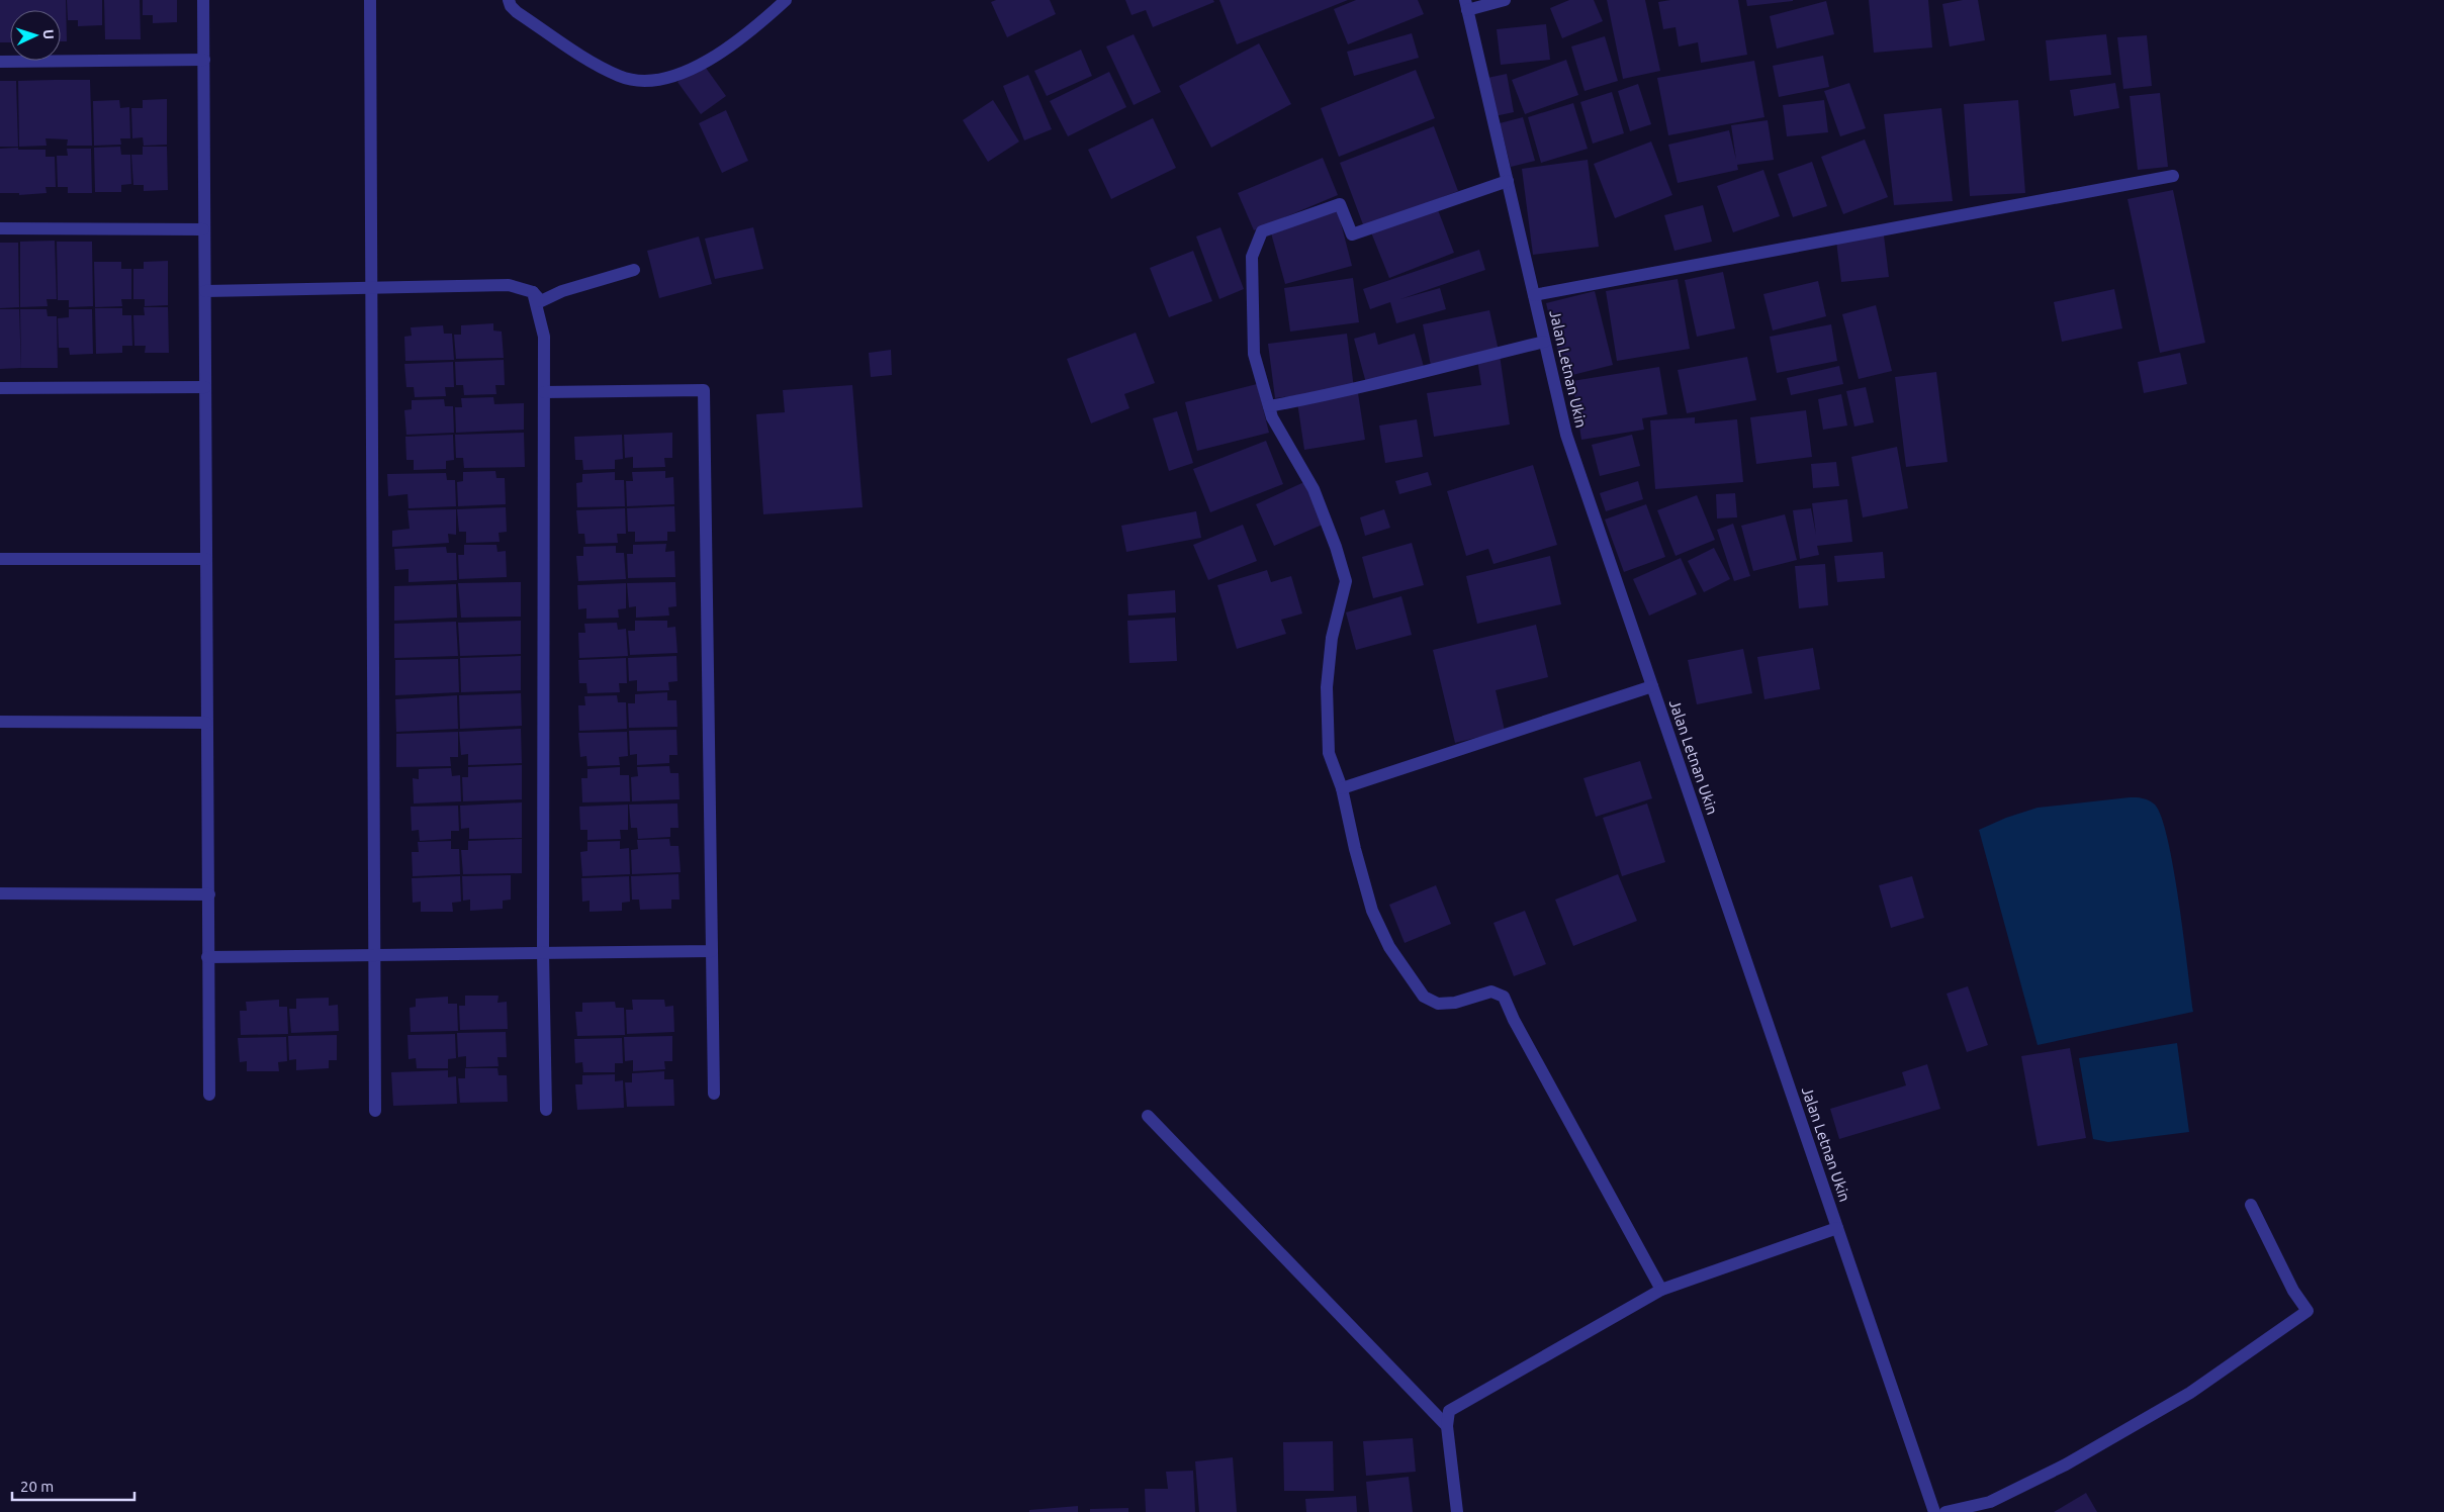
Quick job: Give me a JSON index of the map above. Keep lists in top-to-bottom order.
{
  "streets": {
    "street": ["Jalan Letnan Ukin"]
  },
  "scale_bar": "20 m",
  "north": "right"
}
